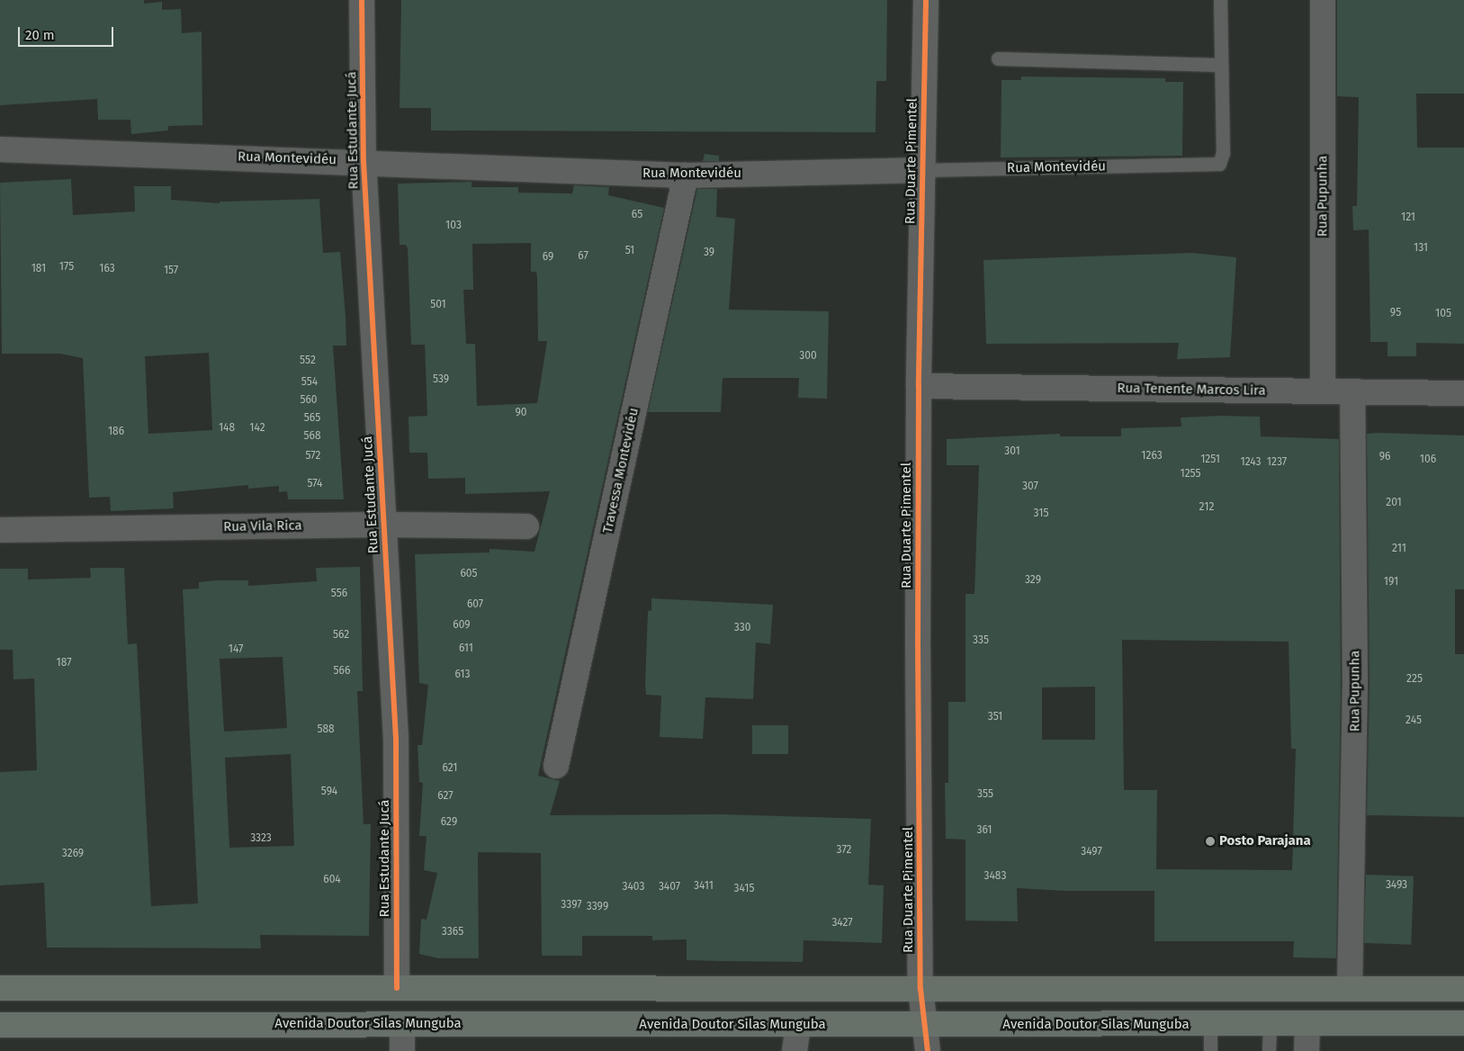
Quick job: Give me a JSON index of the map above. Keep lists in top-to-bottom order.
{
  "streets": {
    "main road": ["Avenida Doutor Silas Munguba"],
    "street": [
      "Rua Estudante Jucá",
      "Rua Montevidéu",
      "Rua Duarte Pimentel",
      "Rua Pupunha",
      "Rua Tenente Marcos Lira",
      "Travessa Montevidéu",
      "Rua Vila Rica"
    ]
  },
  "crossings": [
    ["Rua Estudante Jucá", "Rua Montevidéu"],
    ["Rua Estudante Jucá", "Rua Vila Rica"],
    ["Rua Montevidéu", "Rua Duarte Pimentel"],
    ["Rua Montevidéu", "Travessa Montevidéu"],
    ["Rua Duarte Pimentel", "Rua Tenente Marcos Lira"],
    ["Rua Duarte Pimentel", "Avenida Doutor Silas Munguba"],
    ["Rua Pupunha", "Rua Tenente Marcos Lira"]
  ],
  "places": ["Posto Parajana"],
  "house_numbers": [
    "65",
    "121",
    "103",
    "131",
    "51",
    "39",
    "67",
    "69",
    "175",
    "181",
    "163",
    "157",
    "501",
    "95",
    "105",
    "300",
    "552",
    "539",
    "554",
    "560",
    "90",
    "565",
    "148",
    "142",
    "186",
    "568",
    "301",
    "572",
    "1263",
    "96",
    "1251",
    "106",
    "1243",
    "1237",
    "1255",
    "574",
    "307",
    "201",
    "212",
    "315",
    "211",
    "605",
    "329",
    "191",
    "556",
    "607",
    "609",
    "330",
    "562",
    "335",
    "611",
    "147",
    "187",
    "566",
    "613",
    "225",
    "351",
    "245",
    "588",
    "621",
    "594",
    "355",
    "627",
    "629",
    "361",
    "3323",
    "372",
    "3497",
    "3269",
    "3483",
    "604",
    "3493",
    "3411",
    "3403",
    "3407",
    "3415",
    "3397",
    "3399",
    "3427",
    "3365"
  ],
  "scale_bar": "20 m"
}
